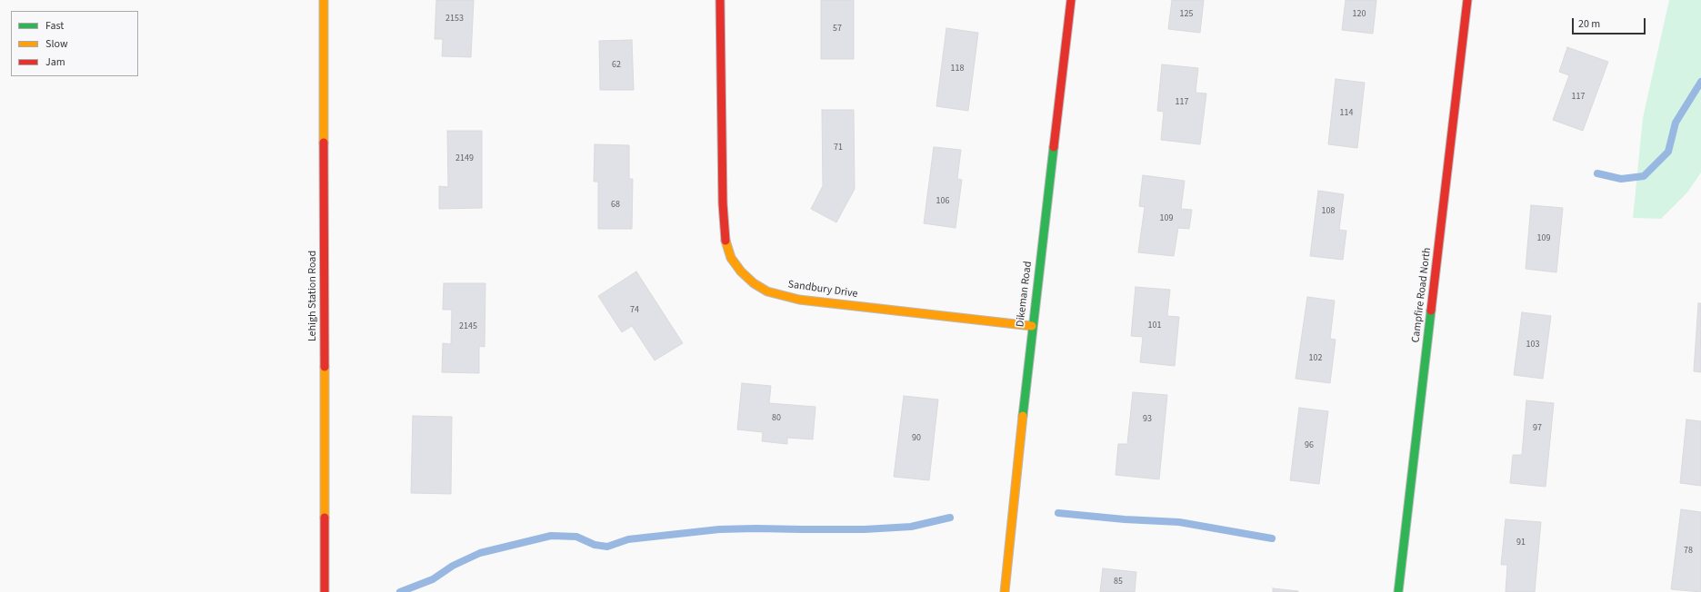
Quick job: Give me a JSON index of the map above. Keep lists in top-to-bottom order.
{
  "streets": {
    "street": [
      "Sandbury Drive",
      "Dikeman Road",
      "Campfire Road North",
      "Lehigh Station Road"
    ]
  },
  "crossings": [
    ["Sandbury Drive", "Dikeman Road"]
  ],
  "house_numbers": [
    "125",
    "120",
    "2153",
    "57",
    "62",
    "118",
    "117",
    "117",
    "114",
    "71",
    "2149",
    "106",
    "68",
    "108",
    "109",
    "109",
    "74",
    "101",
    "2145",
    "103",
    "102",
    "80",
    "93",
    "97",
    "90",
    "96",
    "91",
    "78",
    "85"
  ],
  "legend": ["Fast", "Slow", "Jam"],
  "scale_bar": "20 m"
}
